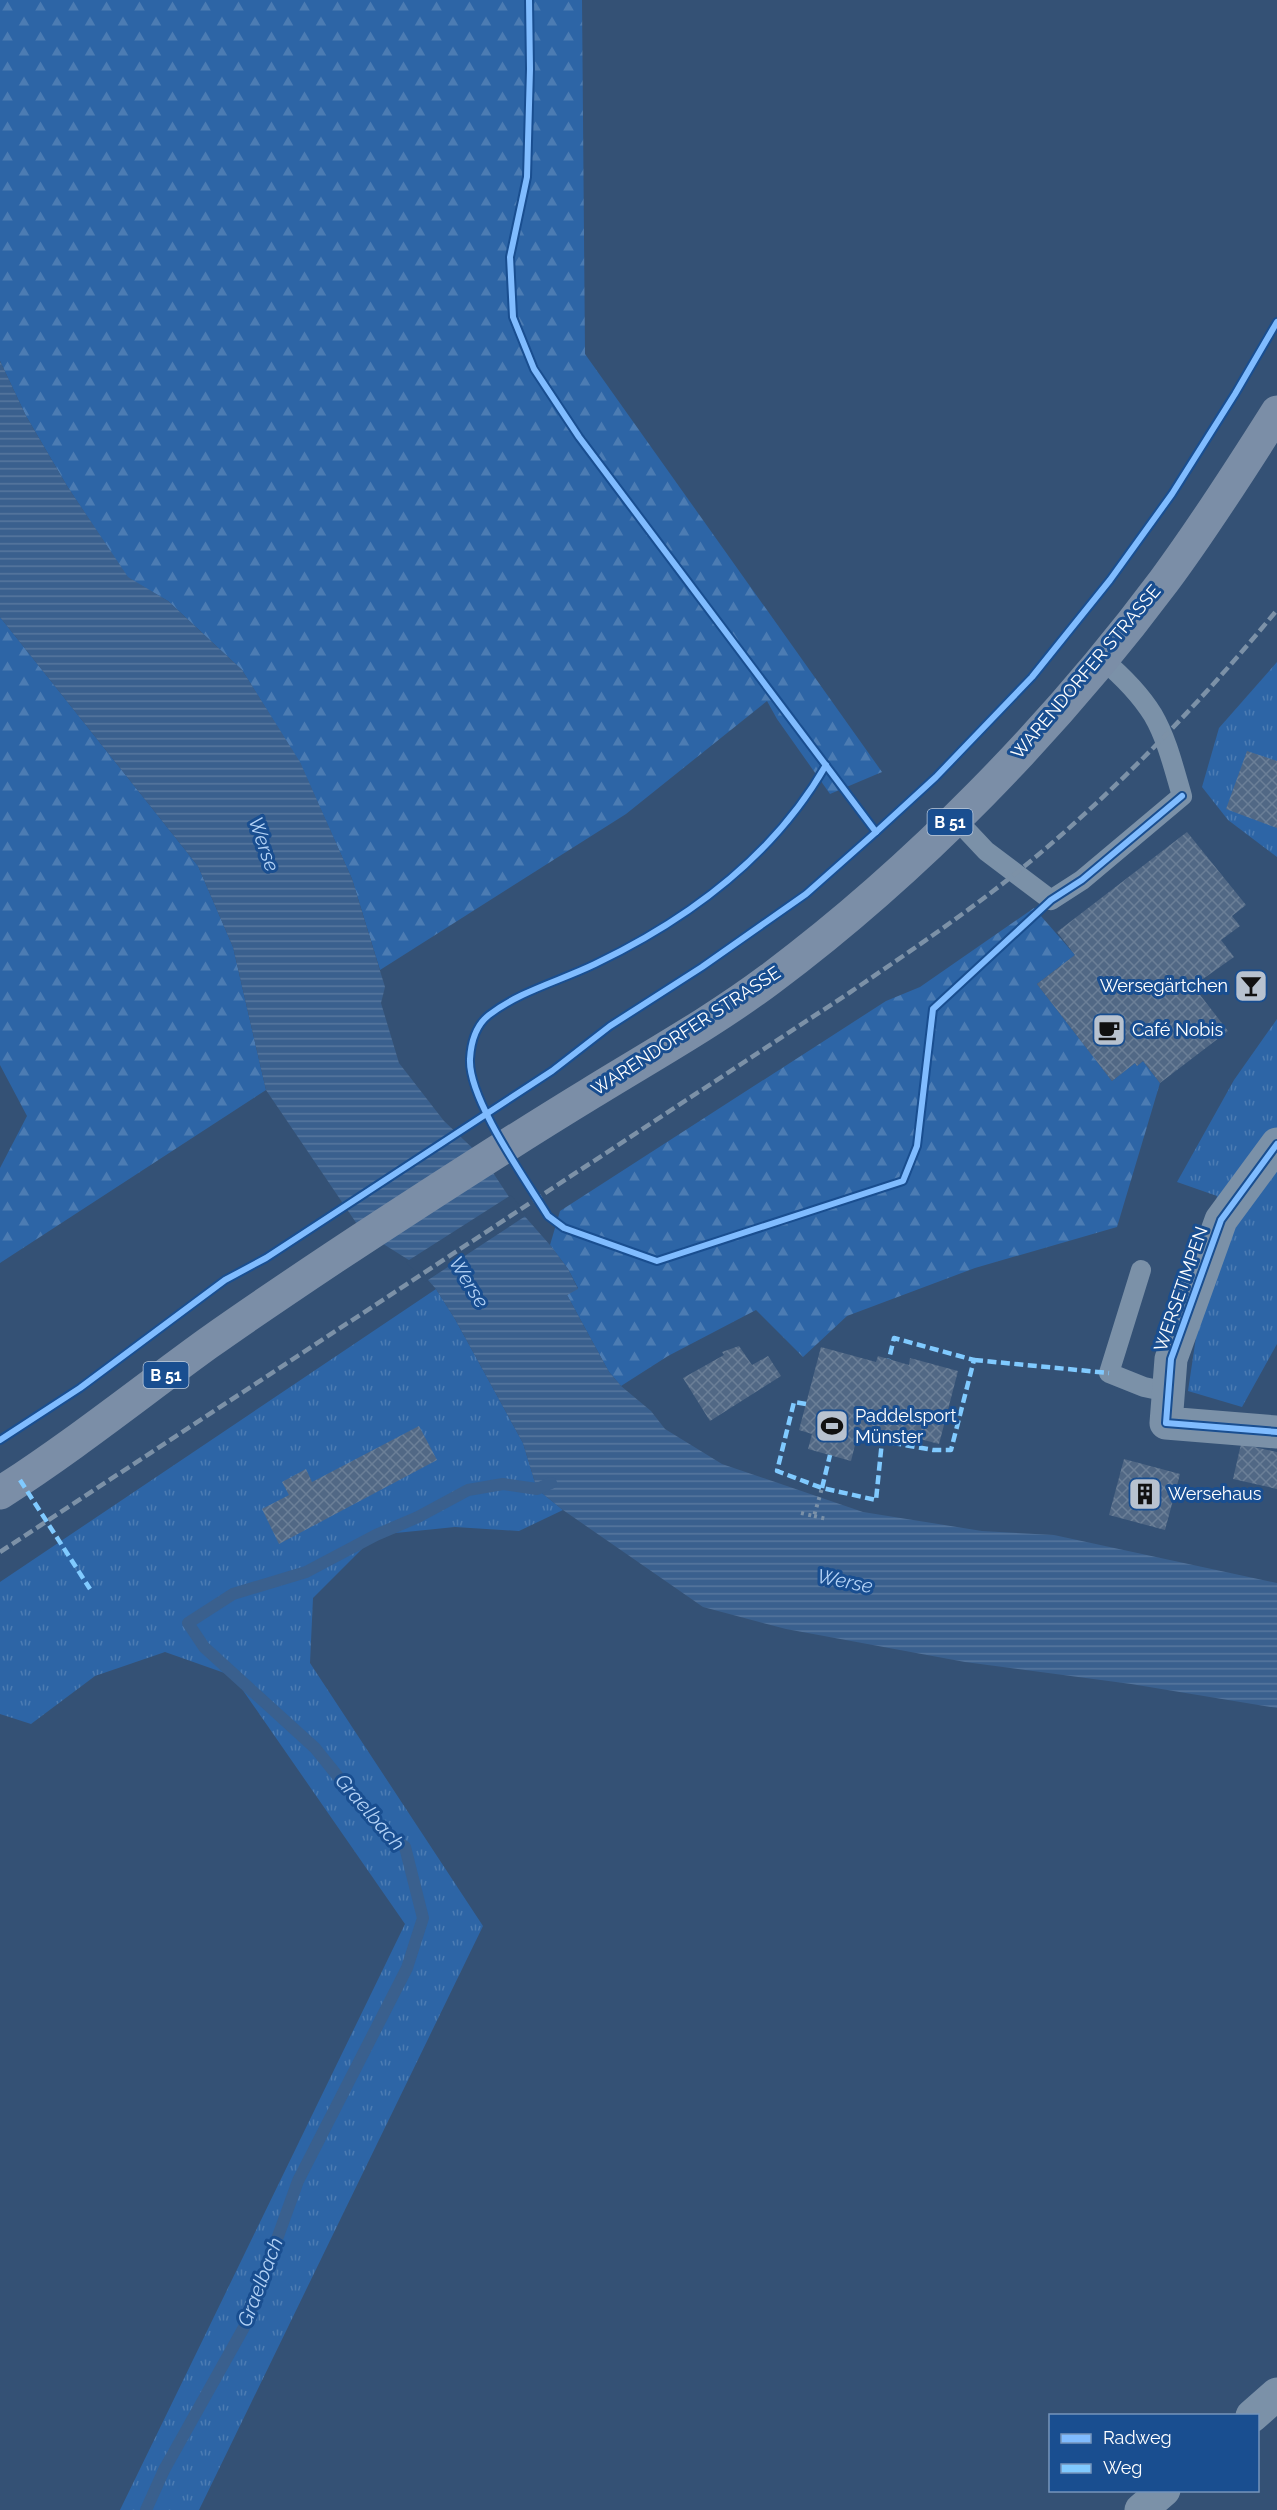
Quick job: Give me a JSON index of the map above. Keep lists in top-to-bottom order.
{
  "streets": {
    "main road": ["WARENDORFER STRASSE", "B 51"],
    "street": ["WERSETIMPEN"]
  },
  "water": ["Werse", "Graelbach"],
  "places": {
    "bar": ["Wersegärtchen"],
    "cafe": ["Café Nobis"],
    "sports": ["Paddelsport Münster"],
    "building": ["Wersehaus"]
  },
  "legend": ["Radweg", "Weg"]
}
